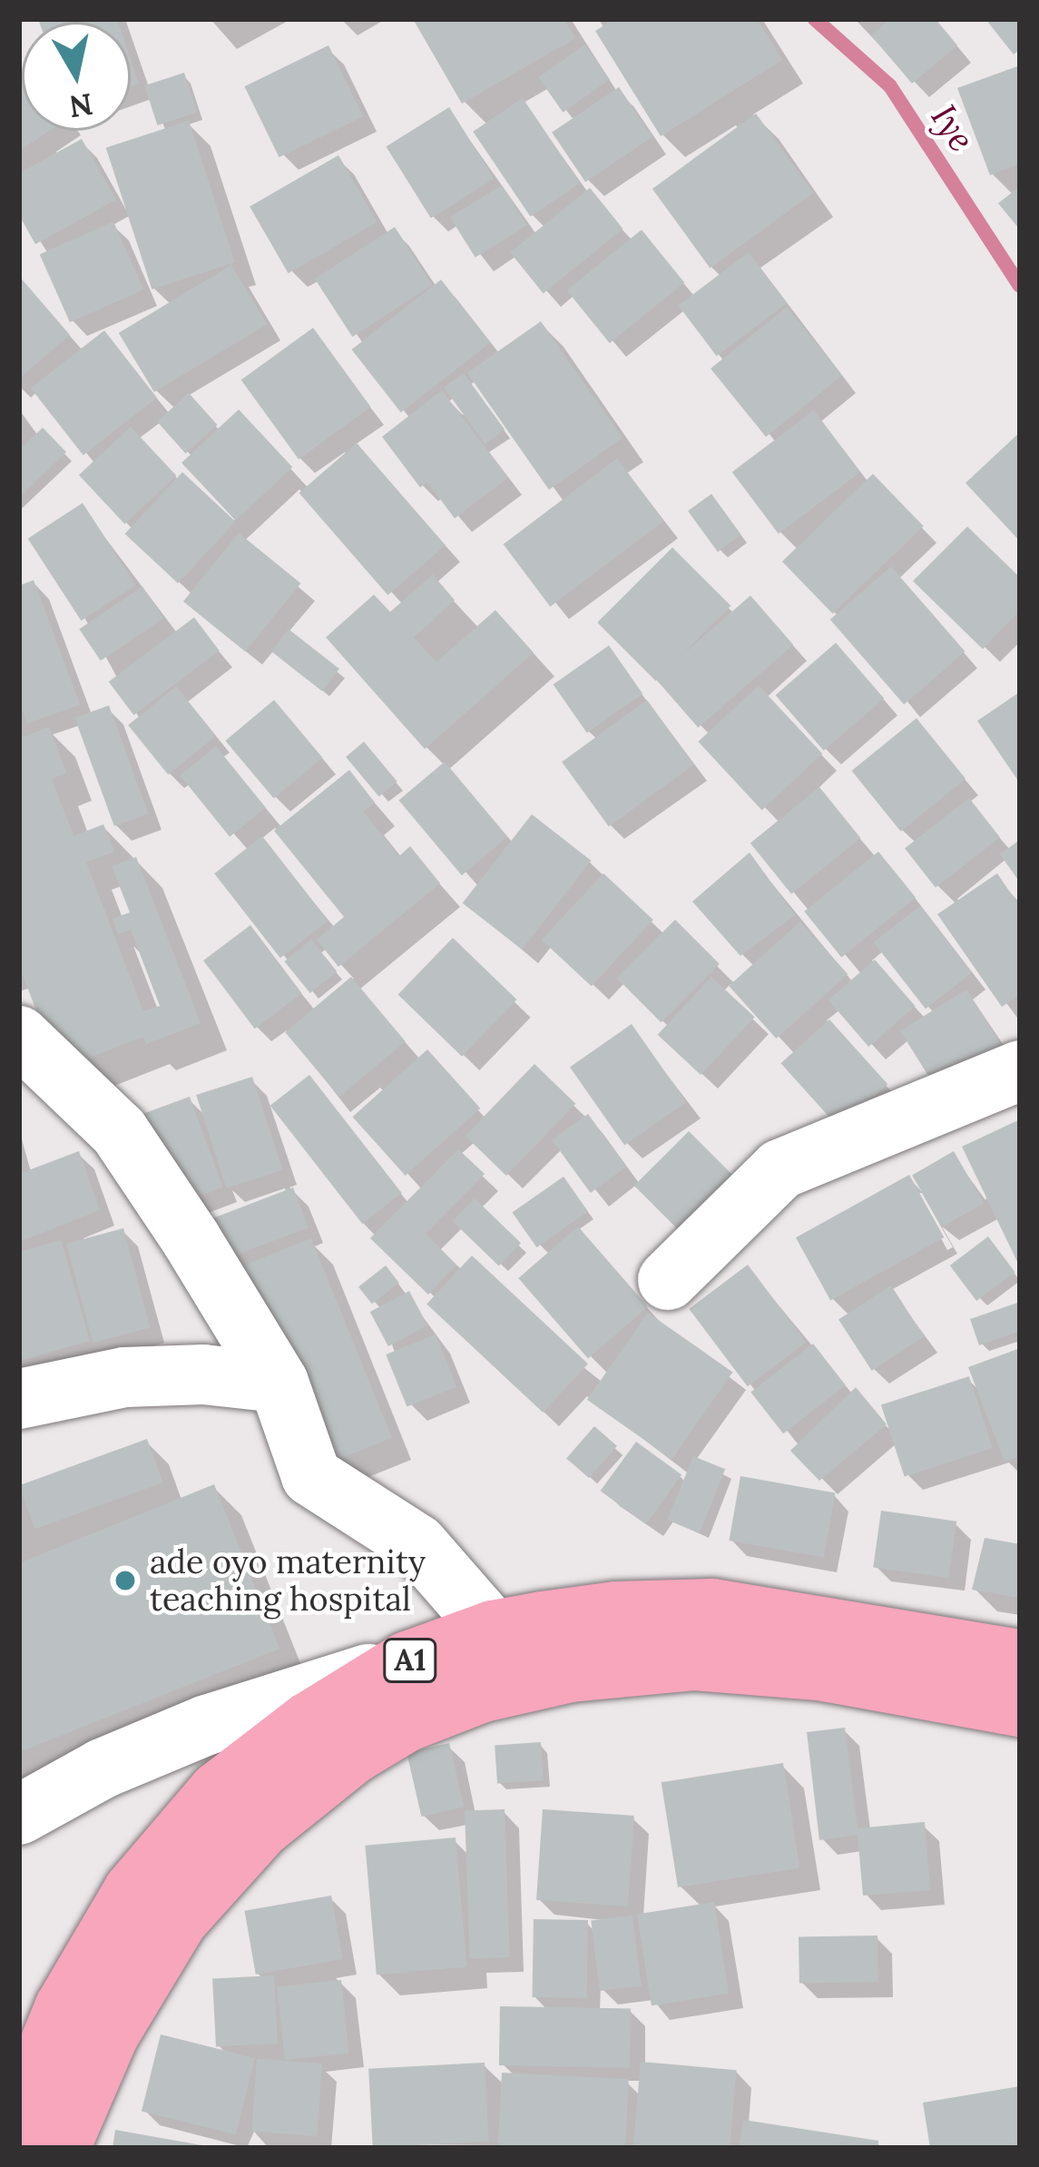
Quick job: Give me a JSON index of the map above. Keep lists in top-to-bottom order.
{
  "streets": {
    "highway": ["A1"]
  },
  "water": ["Iye"],
  "places": ["ade oyo maternity teaching hospital"],
  "north": "bottom"
}
